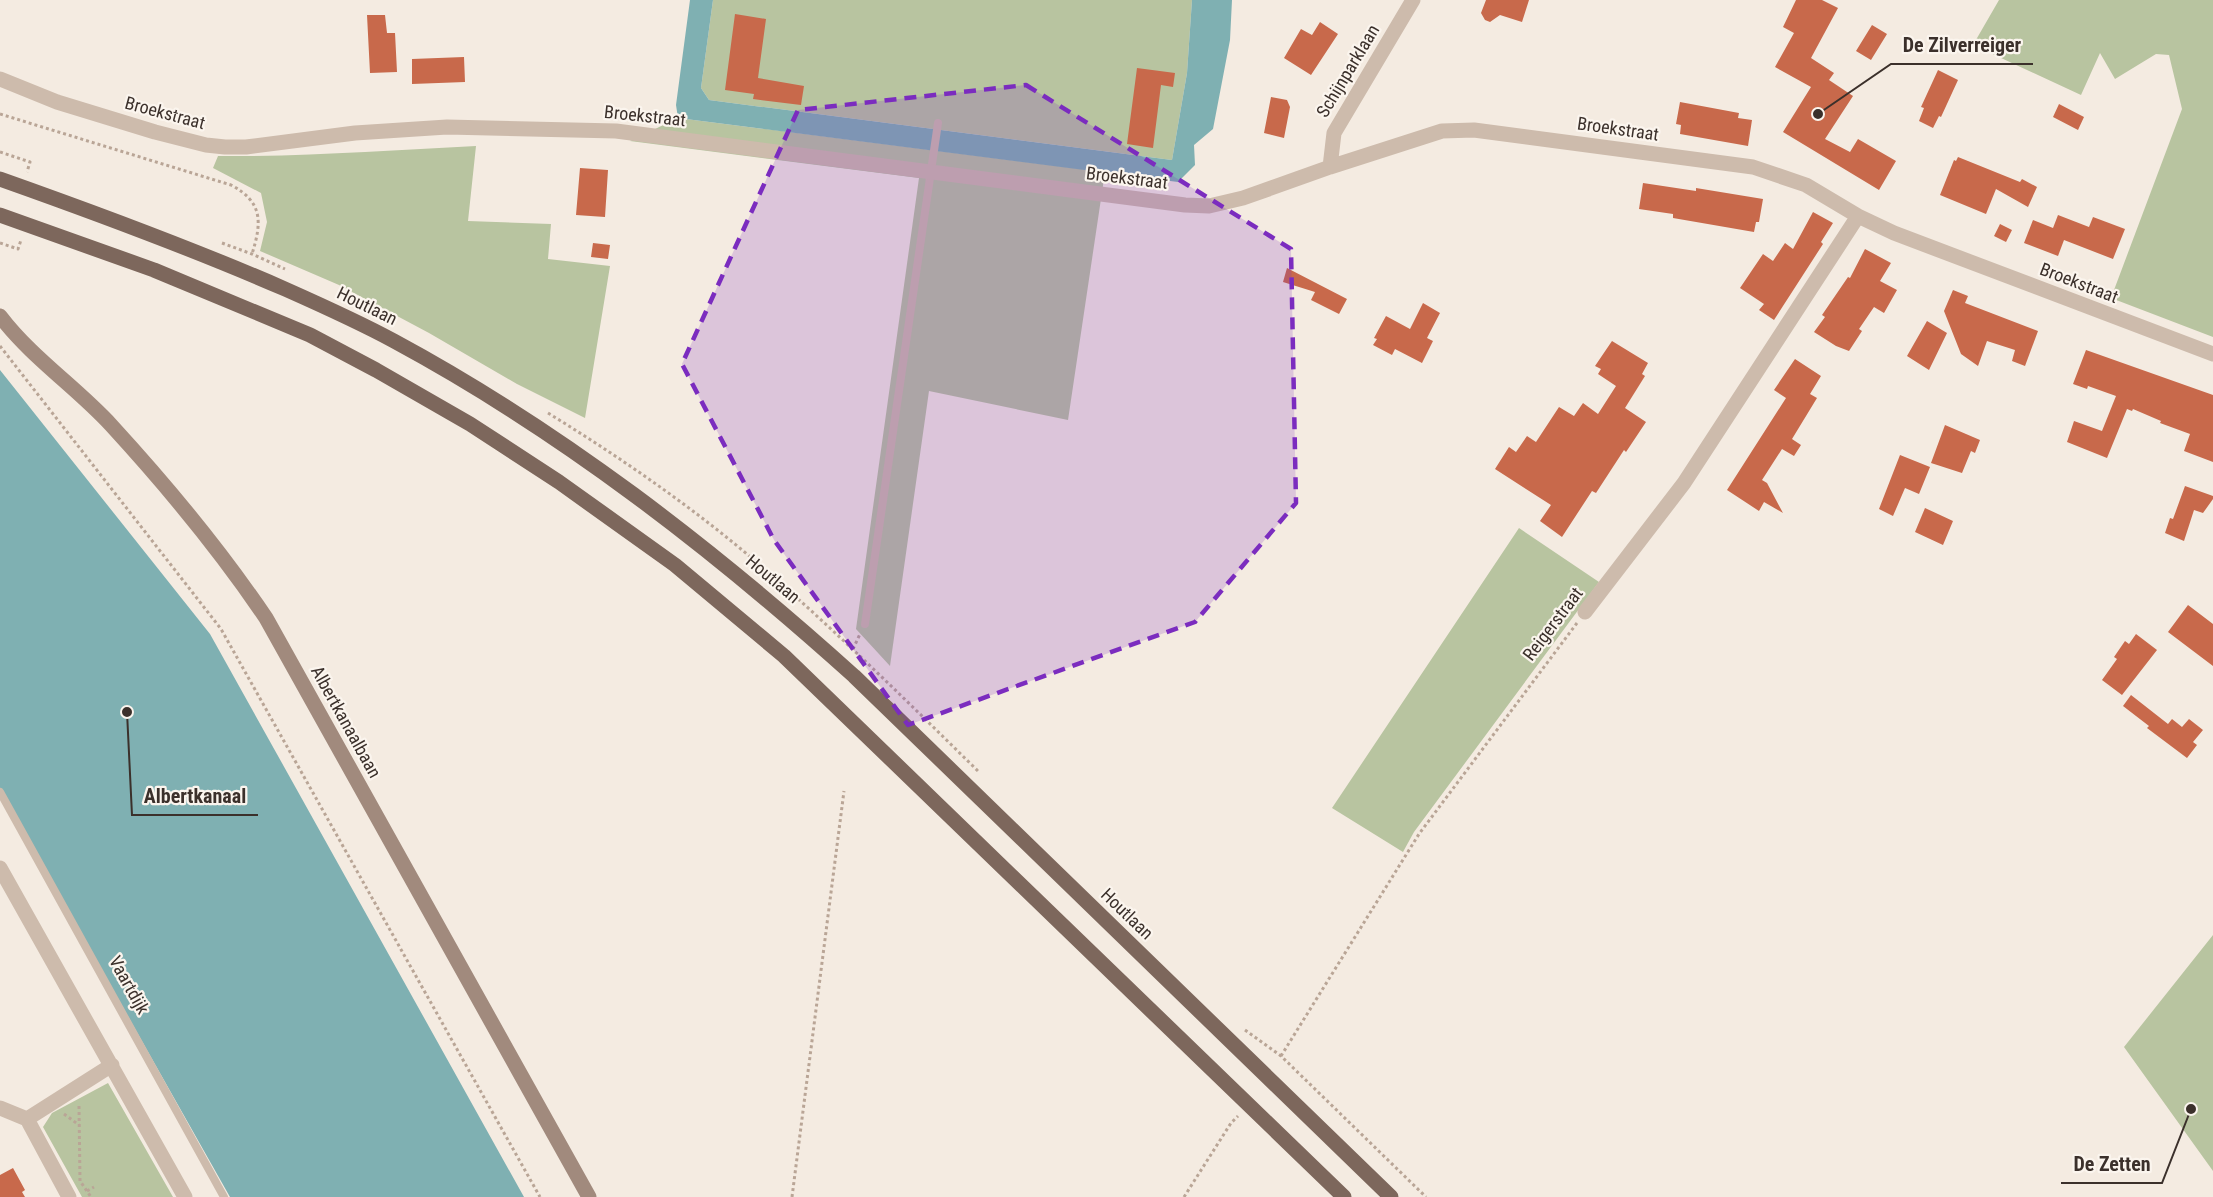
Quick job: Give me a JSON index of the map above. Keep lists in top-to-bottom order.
{
  "streets": {
    "main road": ["Houtlaan"],
    "street": [
      "Schijnparklaan",
      "Broekstraat",
      "Reigerstraat",
      "Albertkanaalbaan"
    ],
    "lane": ["Vaartdijk"]
  },
  "crossings": [
    ["Schijnparklaan", "Broekstraat"],
    ["Broekstraat", "Reigerstraat"]
  ],
  "places": ["De Zilverreiger", "Albertkanaal", "De Zetten"]
}
